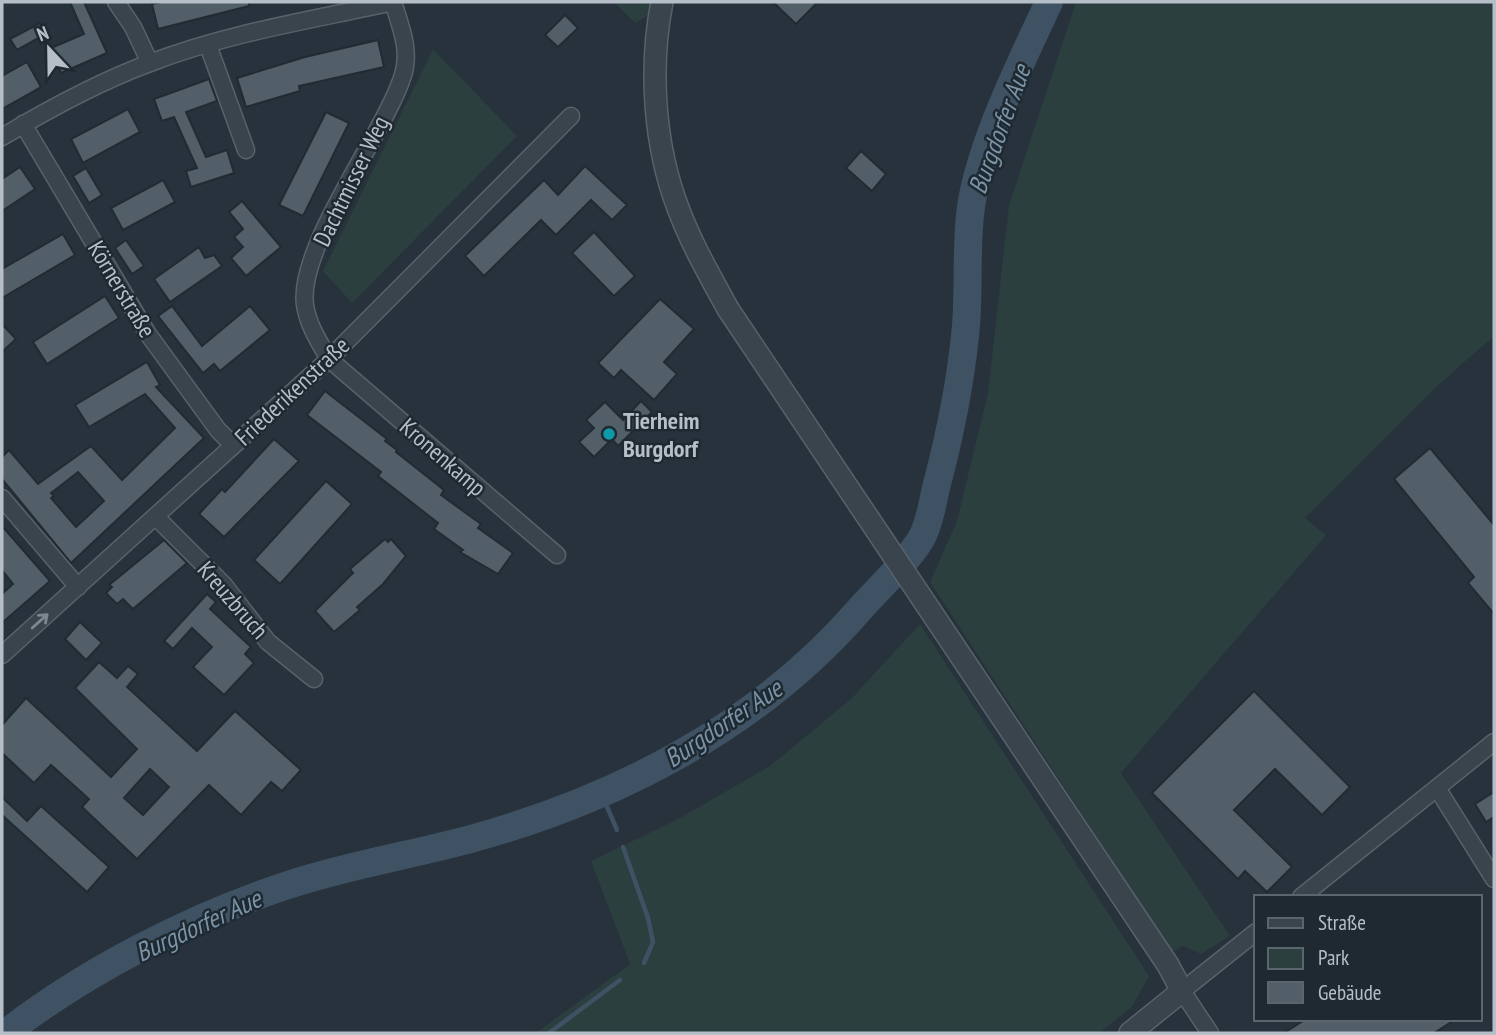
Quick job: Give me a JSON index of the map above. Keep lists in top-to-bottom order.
{
  "streets": {
    "street": [
      "Dachtmisser Weg",
      "Körnerstraße",
      "Friederikenstraße",
      "Kronenkamp",
      "Kreuzbruch"
    ]
  },
  "crossings": [
    ["Dachtmisser Weg", "Friederikenstraße"],
    ["Dachtmisser Weg", "Kronenkamp"],
    ["Körnerstraße", "Friederikenstraße"],
    ["Friederikenstraße", "Kronenkamp"],
    ["Friederikenstraße", "Kreuzbruch"]
  ],
  "water": ["Burgdorfer Aue"],
  "places": ["Tierheim Burgdorf"],
  "legend": ["Straße", "Park", "Gebäude"],
  "north": "top"
}
